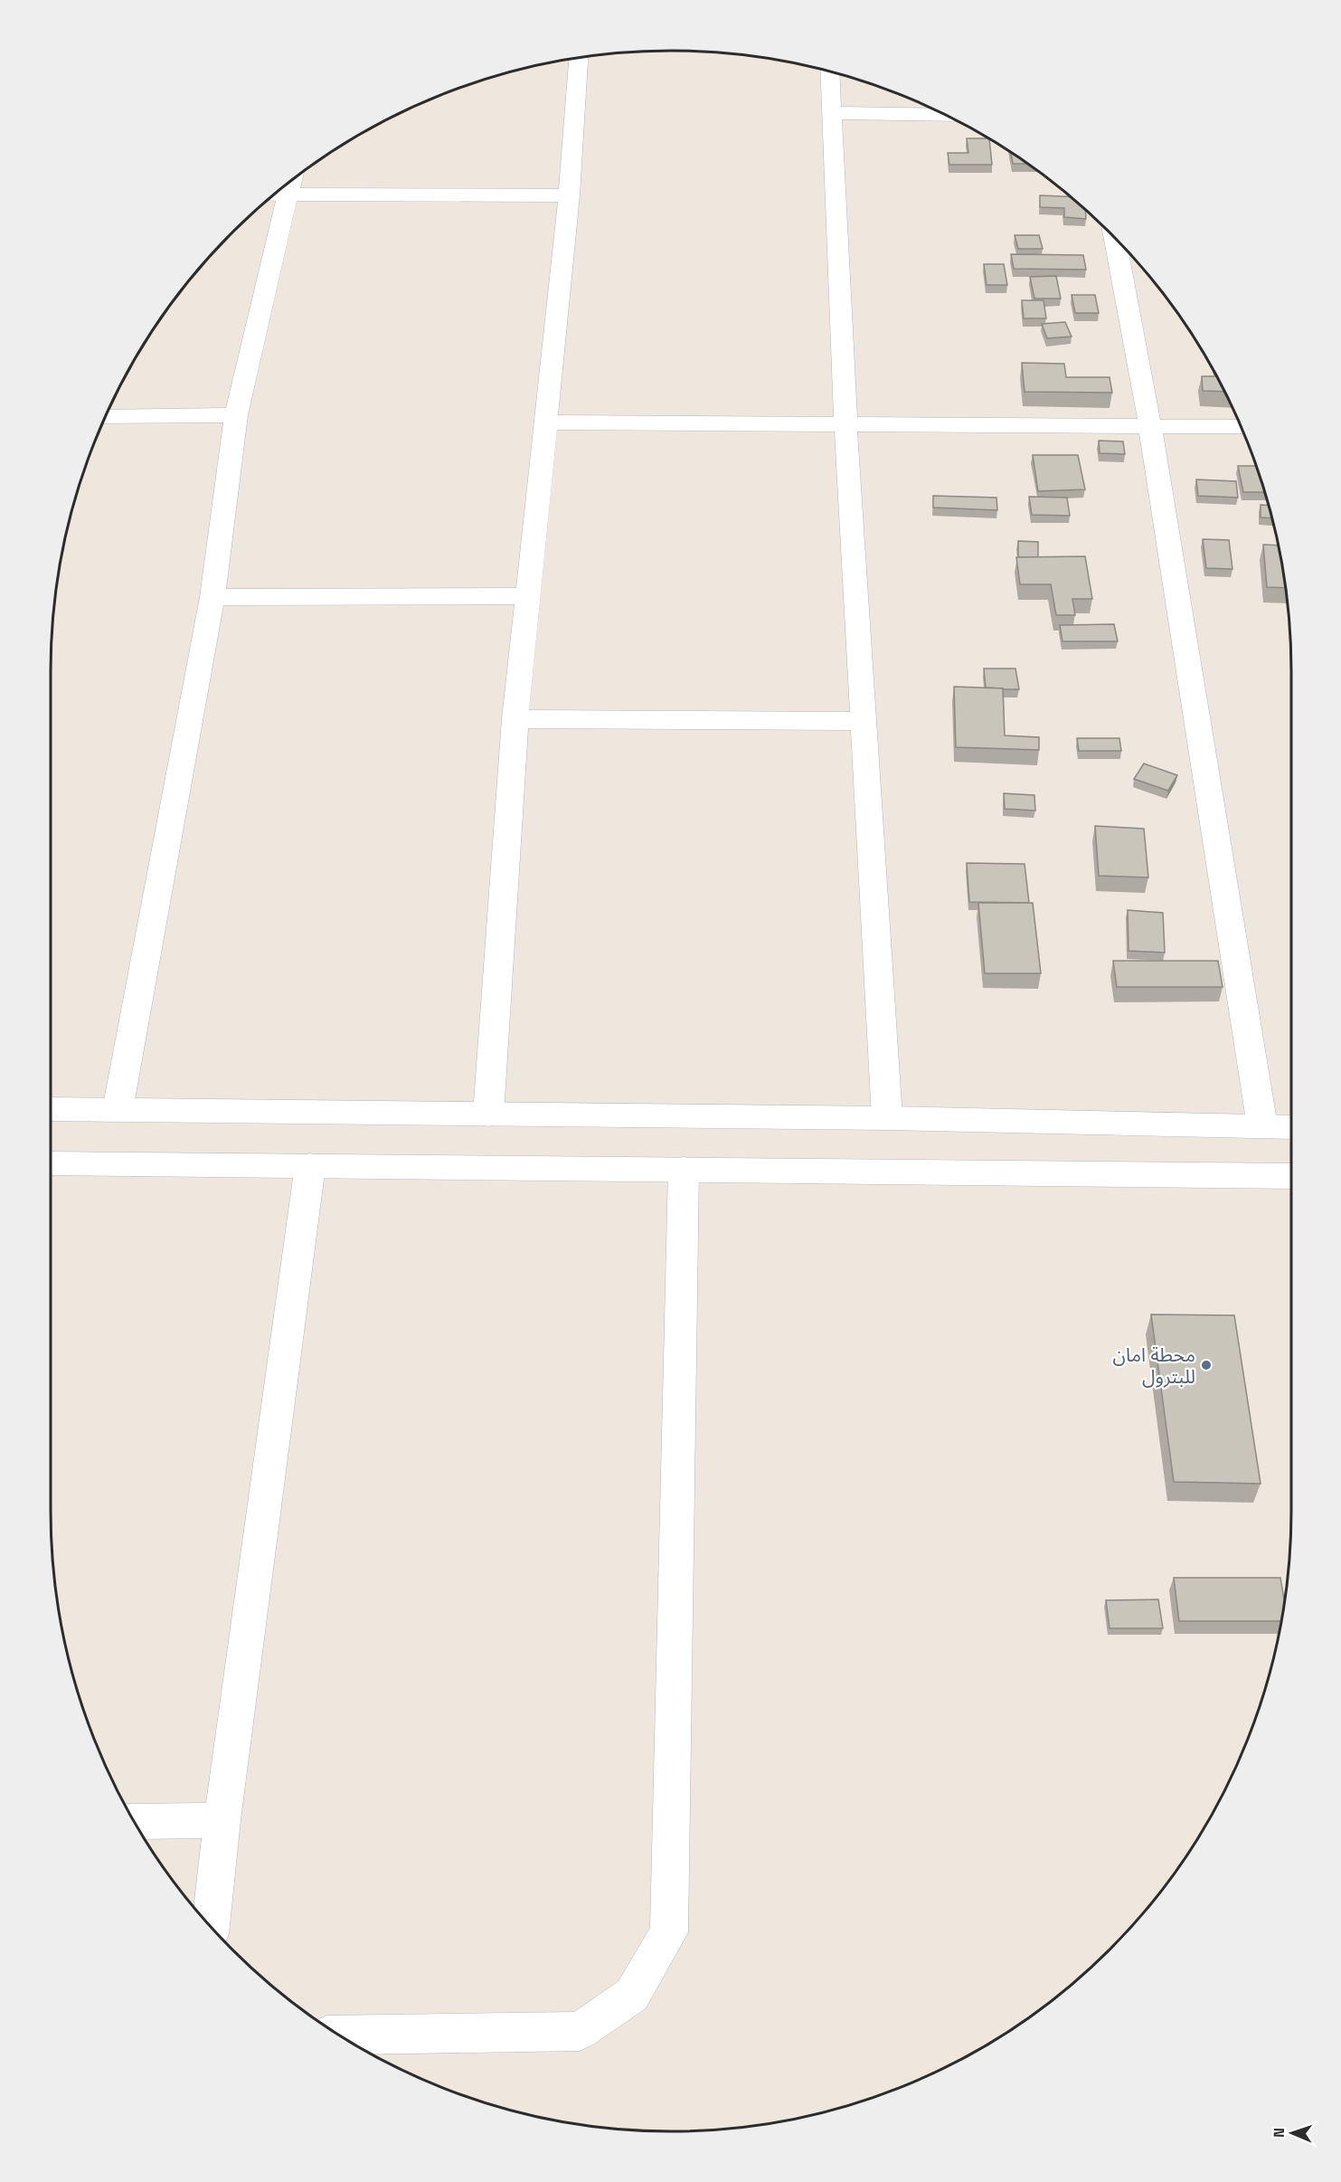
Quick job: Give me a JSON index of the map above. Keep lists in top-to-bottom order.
{
  "places": ["محطة امان للبترول"],
  "north": "left"
}
